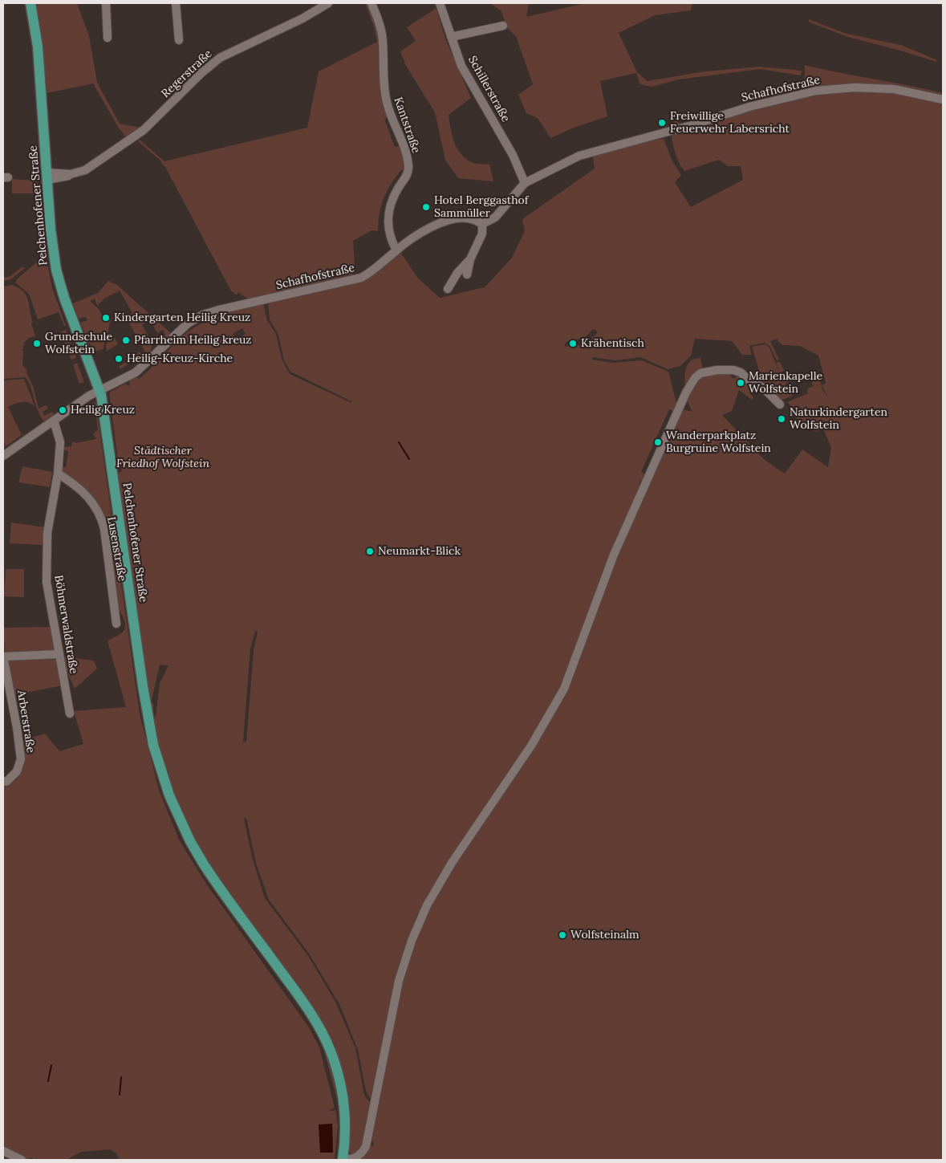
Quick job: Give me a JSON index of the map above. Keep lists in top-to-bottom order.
{
  "streets": {
    "main road": ["Pelchenhofener Straße"],
    "street": [
      "Regerstraße",
      "Schillerstraße",
      "Schafhofstraße",
      "Kantstraße",
      "Lusenstraße",
      "Böhmerwaldstraße",
      "Arberstraße"
    ]
  },
  "crossings": [
    ["Regerstraße", "Pelchenhofener Straße"],
    ["Schillerstraße", "Schafhofstraße"],
    ["Schafhofstraße", "Kantstraße"],
    ["Schafhofstraße", "Pelchenhofener Straße"],
    ["Schafhofstraße", "Böhmerwaldstraße"],
    ["Lusenstraße", "Böhmerwaldstraße"]
  ],
  "parks": ["Städtischer Friedhof Wolfstein"],
  "places": [
    "Freiwillige Feuerwehr Labersricht",
    "Hotel Berggasthof Sammüller",
    "Kindergarten Heilig Kreuz",
    "Pfarrheim Heilig kreuz",
    "Grundschule Wolfstein",
    "Krähentisch",
    "Heilig-Kreuz-Kirche",
    "Marienkapelle Wolfstein",
    "Heilig Kreuz",
    "Naturkindergarten Wolfstein",
    "Wanderparkplatz Burgruine Wolfstein",
    "Neumarkt-Blick",
    "Wolfsteinalm"
  ]
}
